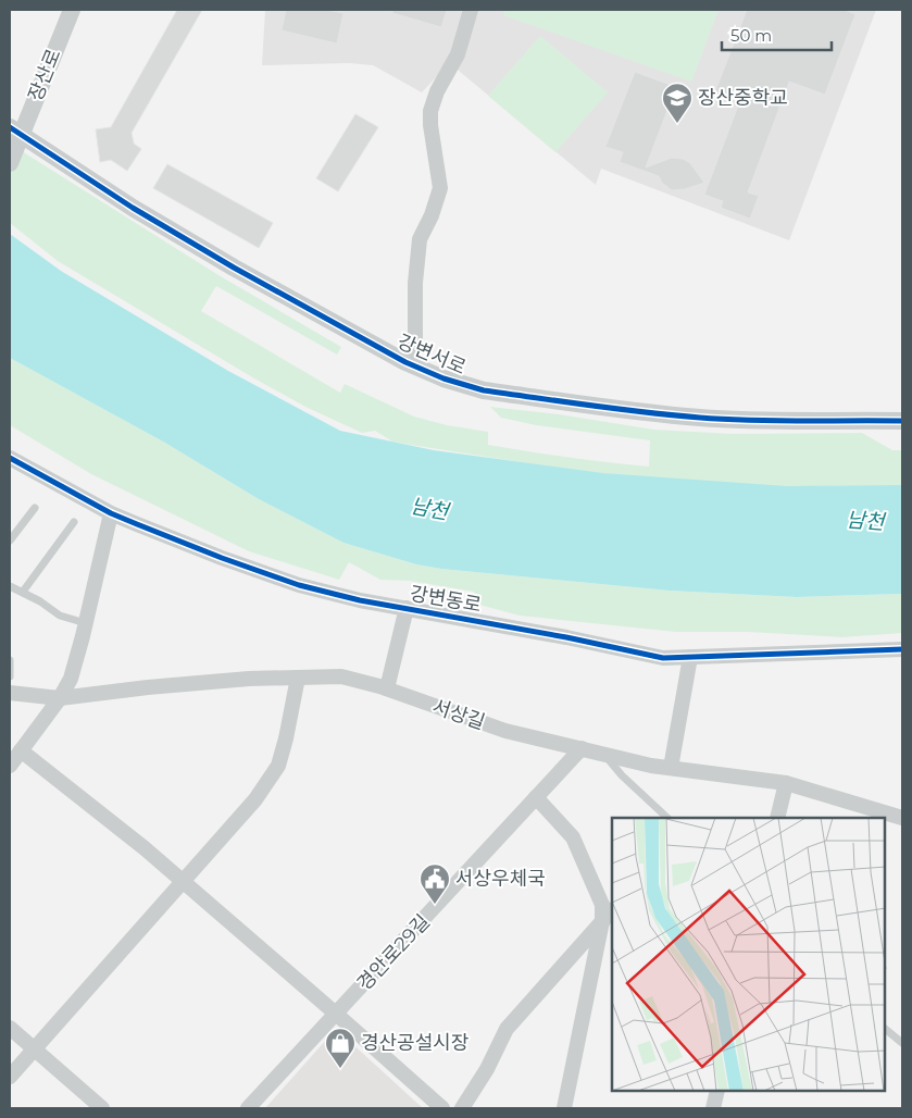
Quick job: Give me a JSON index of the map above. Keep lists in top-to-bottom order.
{
  "streets": {
    "street": [
      "장산로",
      "강변서로",
      "강변동로",
      "서상길",
      "경안로29길"
    ]
  },
  "crossings": [
    ["장산로", "강변서로"],
    ["서상길", "경안로29길"]
  ],
  "water": ["남천"],
  "places": {
    "school or university": ["장산중학교"],
    "public building": ["서상우체국"],
    "shop": ["경산공설시장"]
  },
  "scale_bar": "50 m"
}
